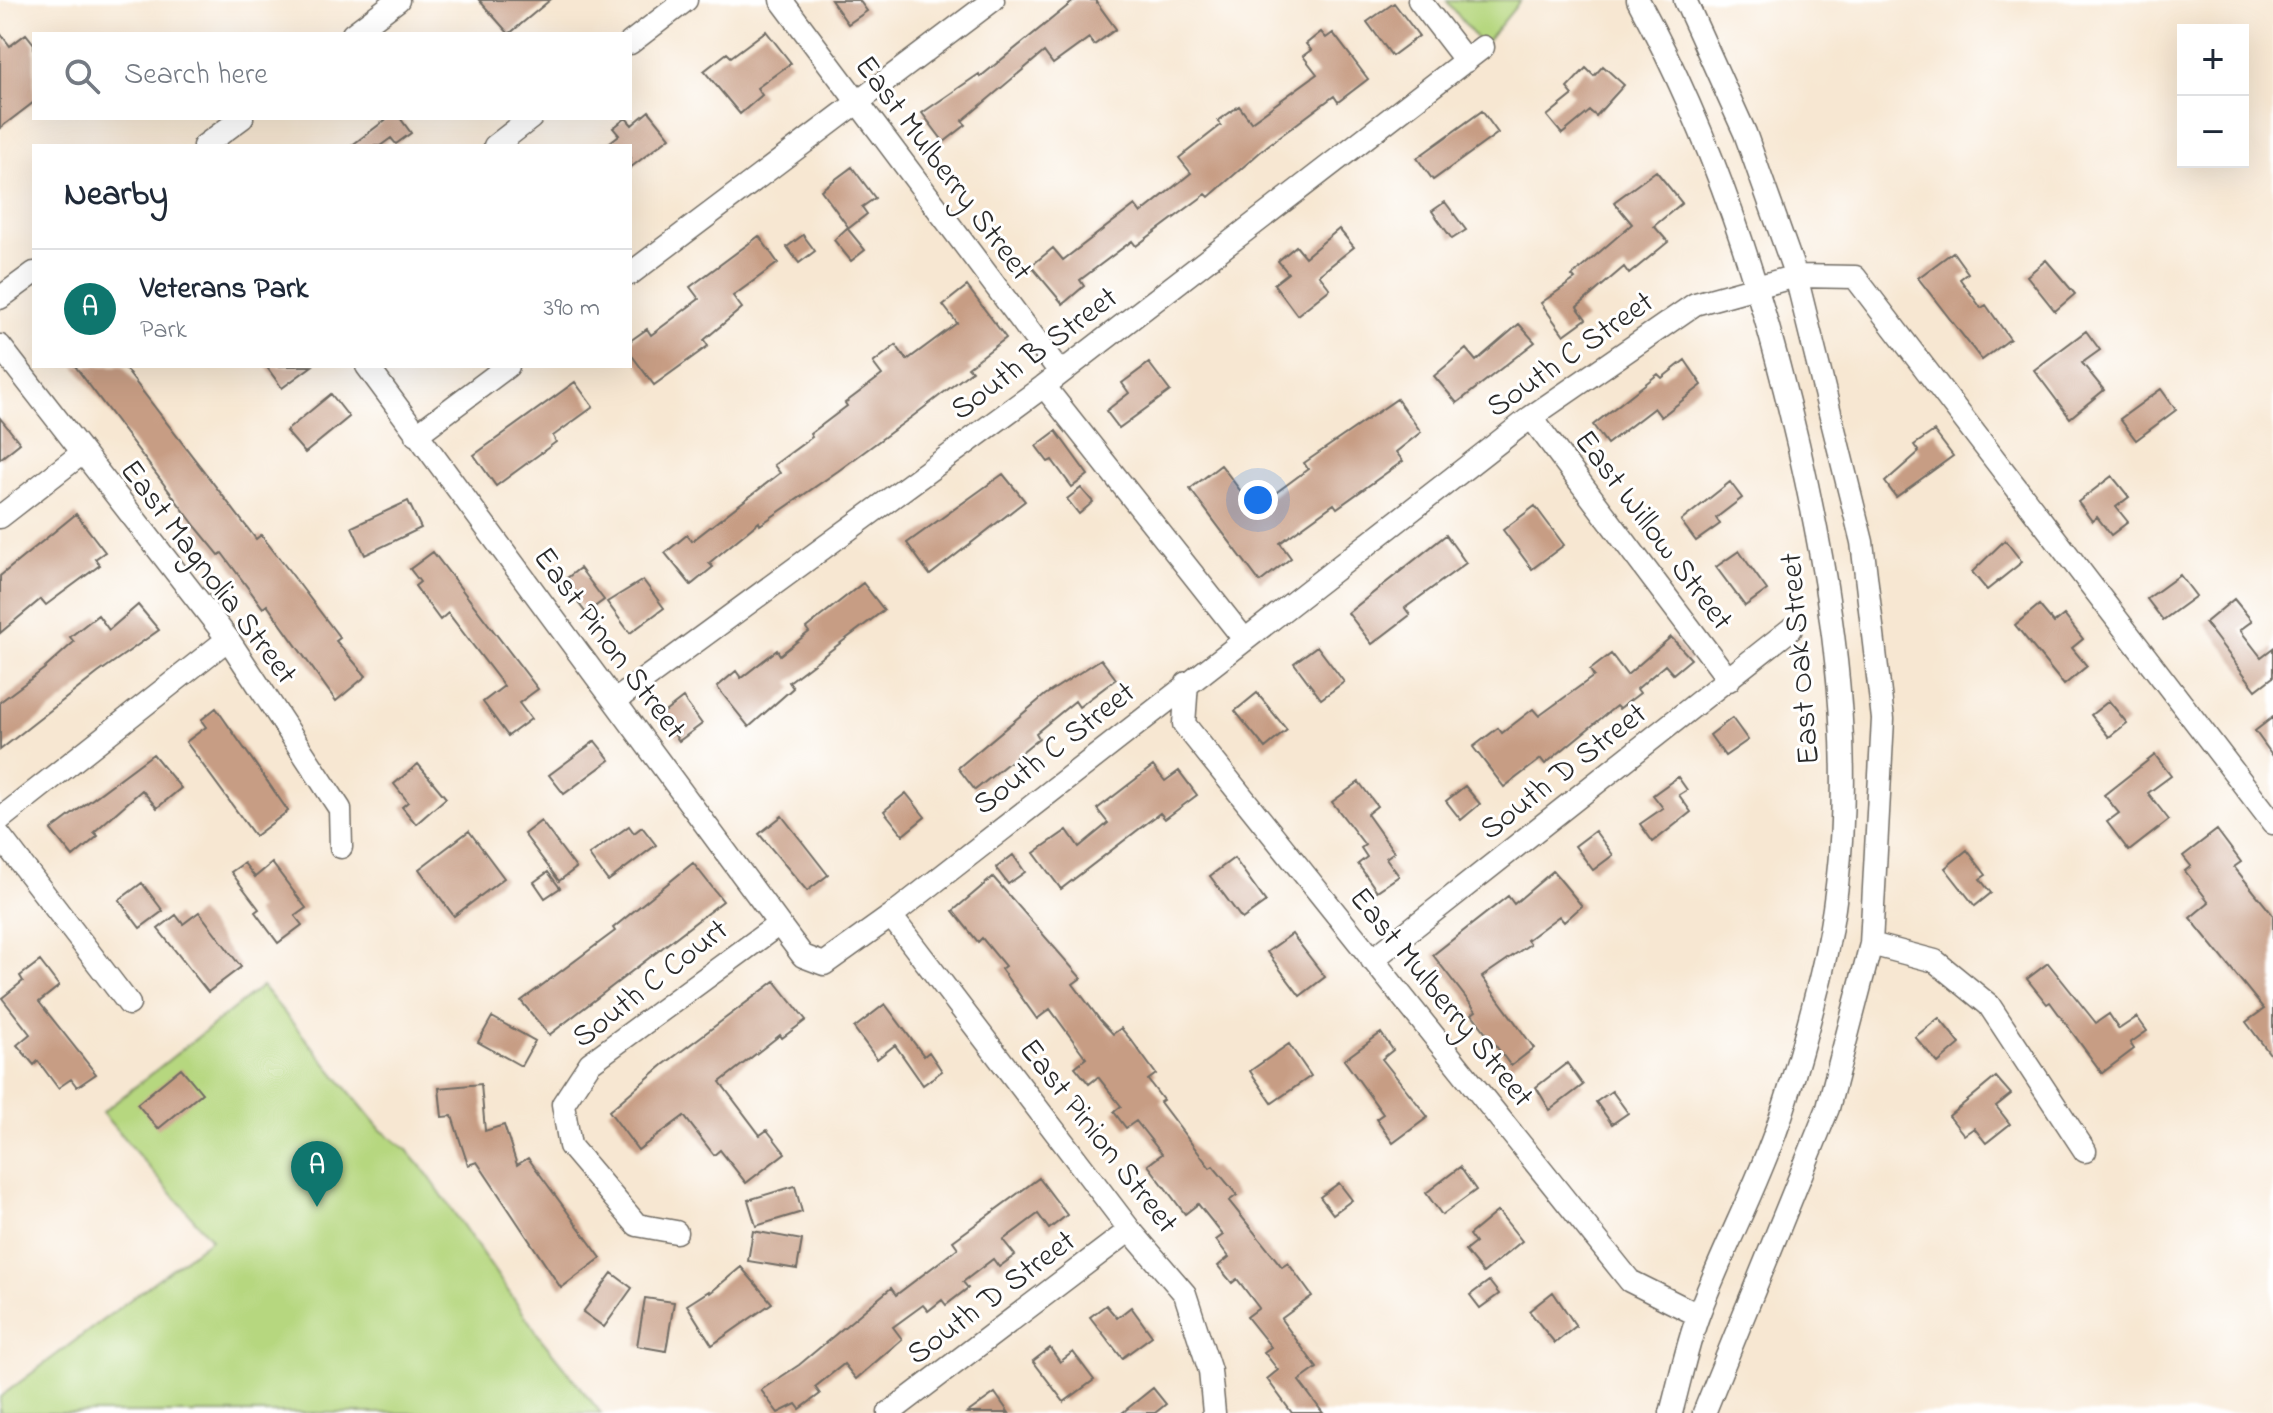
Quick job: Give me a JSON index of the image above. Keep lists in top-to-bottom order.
{
  "streets": {
    "street": [
      "East Mulberry Street",
      "South B Street",
      "South C Street",
      "East Willow Street",
      "East Magnolia Street",
      "East Pinon Street",
      "East Oak Street",
      "South D Street",
      "South C Court",
      "East Pinion Street"
    ]
  },
  "crossings": [
    ["East Mulberry Street", "South B Street"],
    ["East Mulberry Street", "South C Street"],
    ["East Mulberry Street", "East Oak Street"],
    ["East Mulberry Street", "South D Street"],
    ["South B Street", "East Pinon Street"],
    ["South C Street", "East Willow Street"],
    ["South C Street", "East Pinon Street"],
    ["South C Street", "East Oak Street"],
    ["South C Street", "East Pinion Street"],
    ["East Willow Street", "South D Street"],
    ["East Pinon Street", "South C Court"],
    ["South D Street", "East Pinion Street"]
  ],
  "page": {
    "map_buttons": ["+", "−"],
    "search": "Search here",
    "heading": "Nearby",
    "list": [
      {
        "mark": "A",
        "name": "Veterans Park",
        "note": "Park",
        "value": "390 m"
      }
    ],
    "pins": "A"
  }
}
